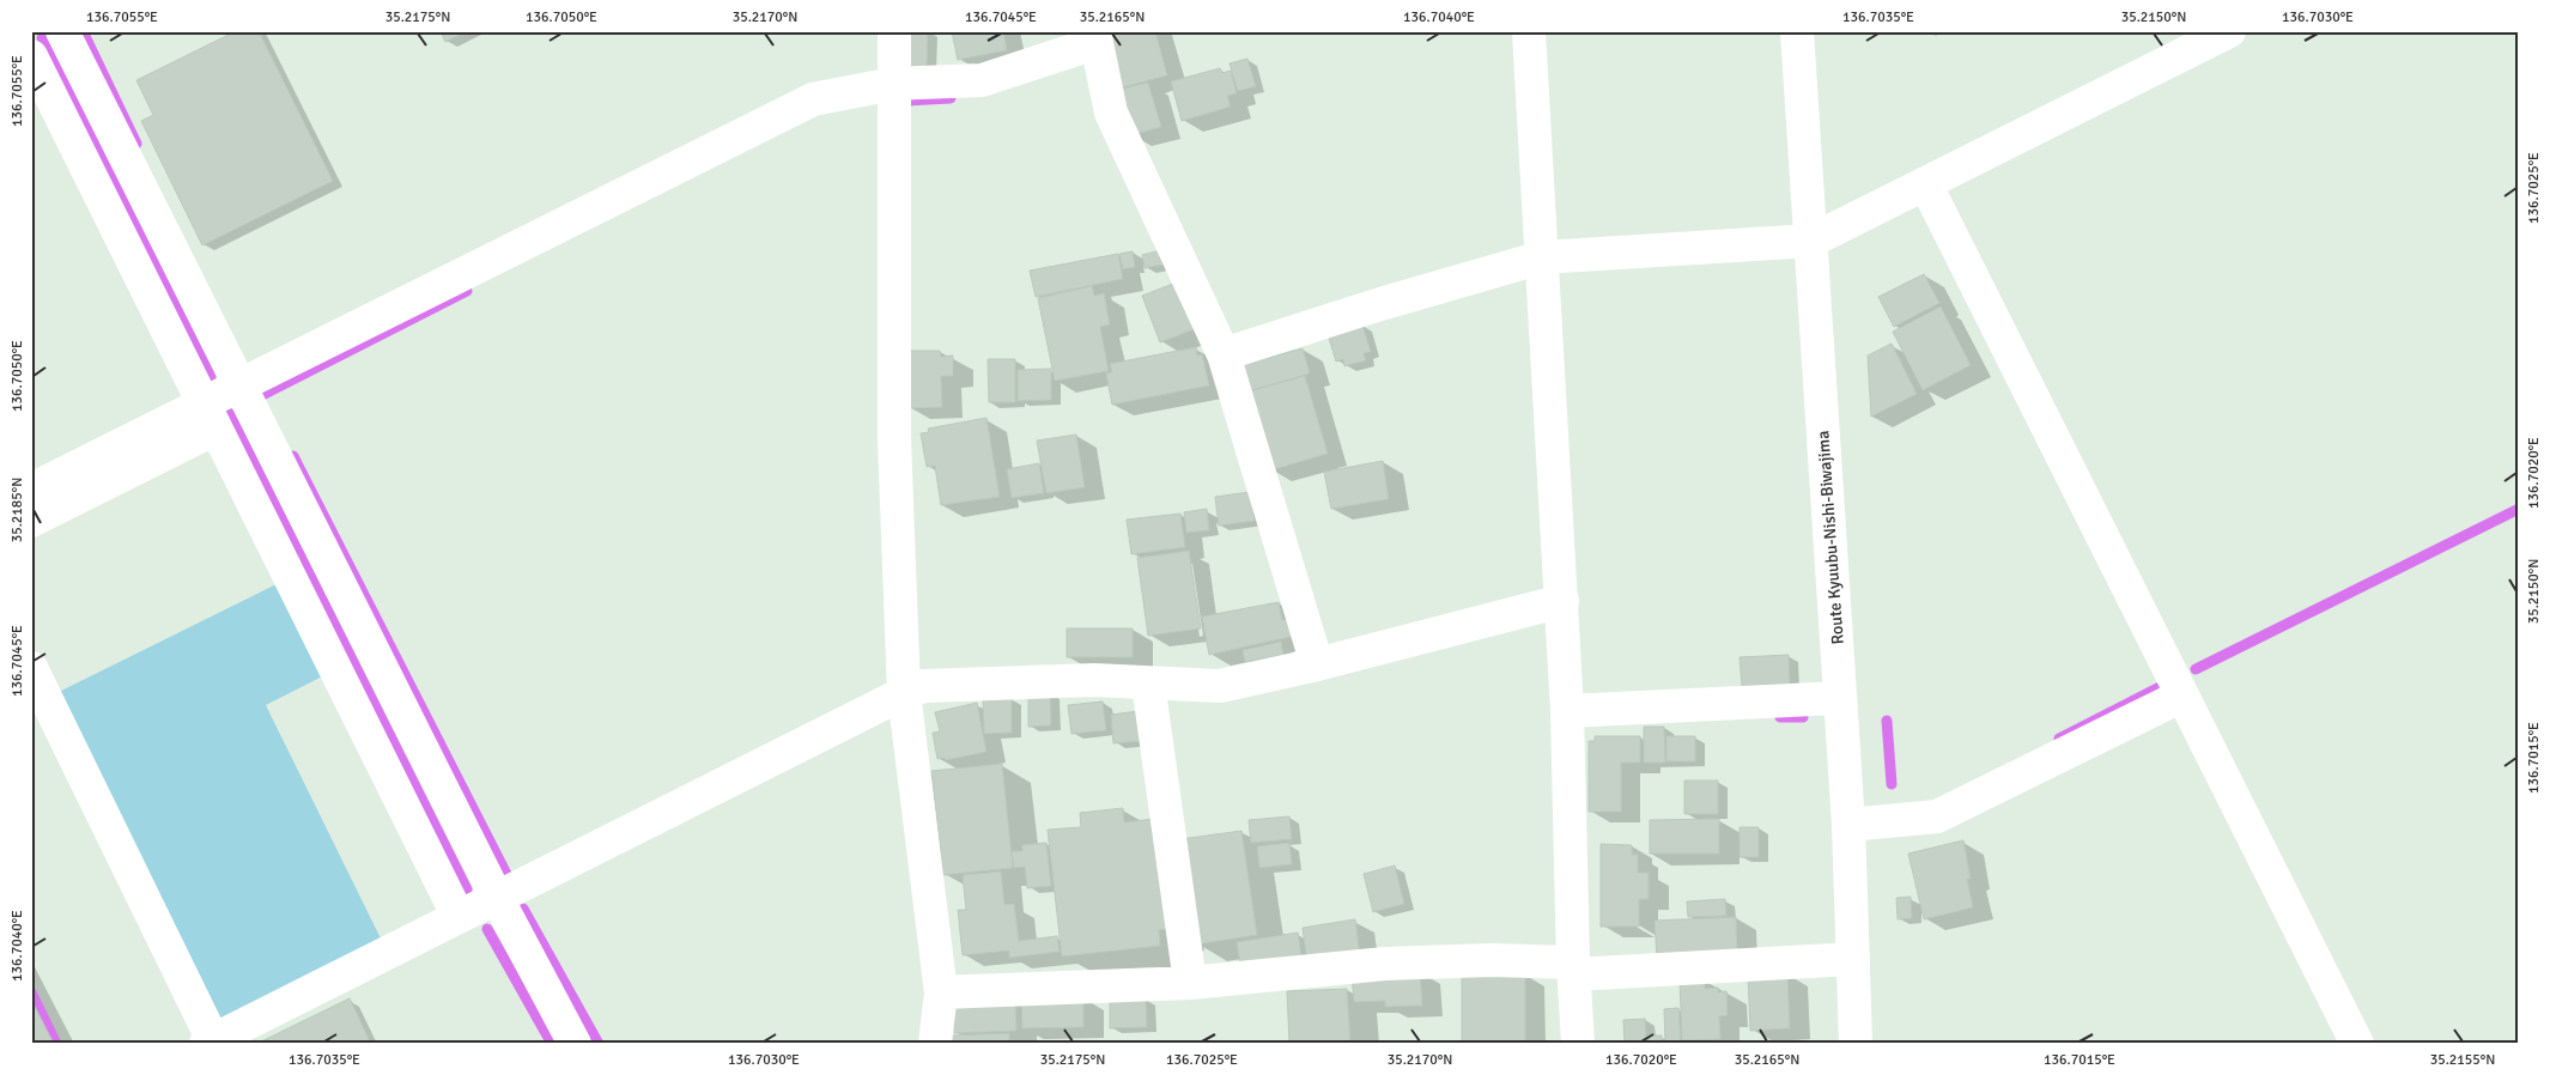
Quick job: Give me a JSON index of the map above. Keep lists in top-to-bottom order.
{
  "streets": {
    "street": ["Route Kyuubu-Nishi-Biwajima"]
  },
  "coordinates": [
    "136.7055°E",
    "35.2175°N",
    "136.7050°E",
    "35.2170°N",
    "136.7045°E",
    "35.2165°N",
    "136.7040°E",
    "136.7035°E",
    "35.2150°N",
    "136.7030°E",
    "136.7025°E",
    "136.7020°E",
    "35.2185°N",
    "136.7015°E",
    "35.2155°N"
  ]
}
